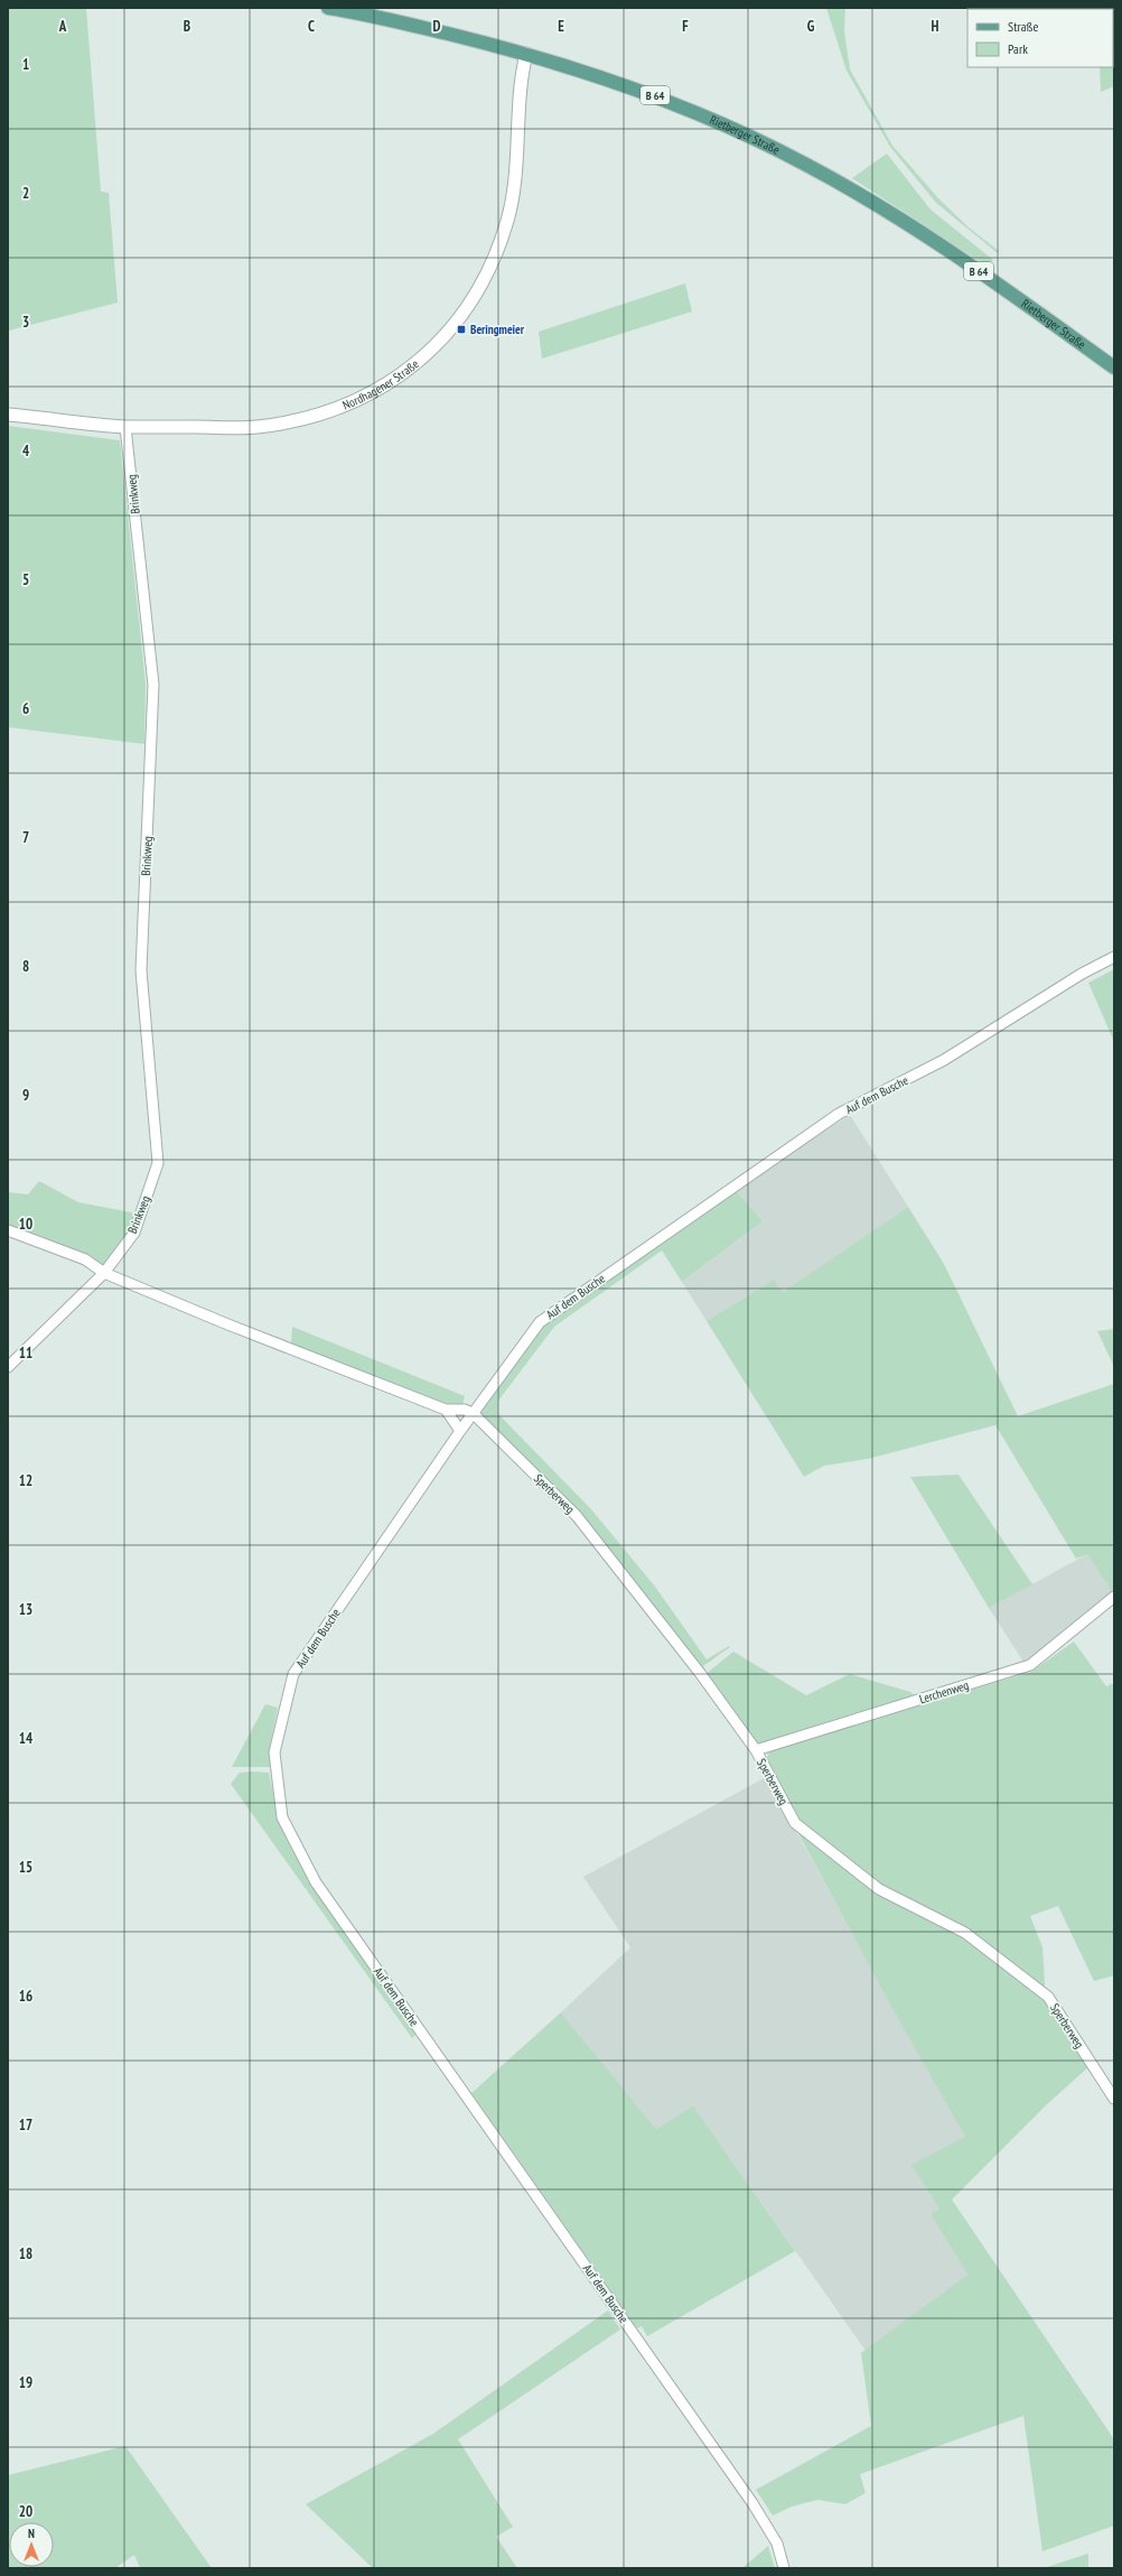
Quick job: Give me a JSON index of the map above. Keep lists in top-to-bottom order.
{
  "streets": {
    "main road": ["B 64", "Rietberger Straße"],
    "street": [
      "Nordhagener Straße",
      "Brinkweg",
      "Auf dem Busche",
      "Sperberweg",
      "Lerchenweg"
    ]
  },
  "crossings": [
    ["Rietberger Straße", "Nordhagener Straße"],
    ["Nordhagener Straße", "Brinkweg"],
    ["Auf dem Busche", "Sperberweg"],
    ["Sperberweg", "Lerchenweg"]
  ],
  "places": {
    "transit": ["Beringmeier"]
  },
  "legend": ["Straße", "Park"],
  "north": "top",
  "grid": {
    "columns": [
      "A",
      "B",
      "C",
      "D",
      "E",
      "F",
      "G",
      "H"
    ],
    "rows": [
      "1",
      "2",
      "3",
      "4",
      "5",
      "6",
      "7",
      "8",
      "9",
      "10",
      "11",
      "12",
      "13",
      "14",
      "15",
      "16",
      "17",
      "18",
      "19",
      "20"
    ]
  }
}
